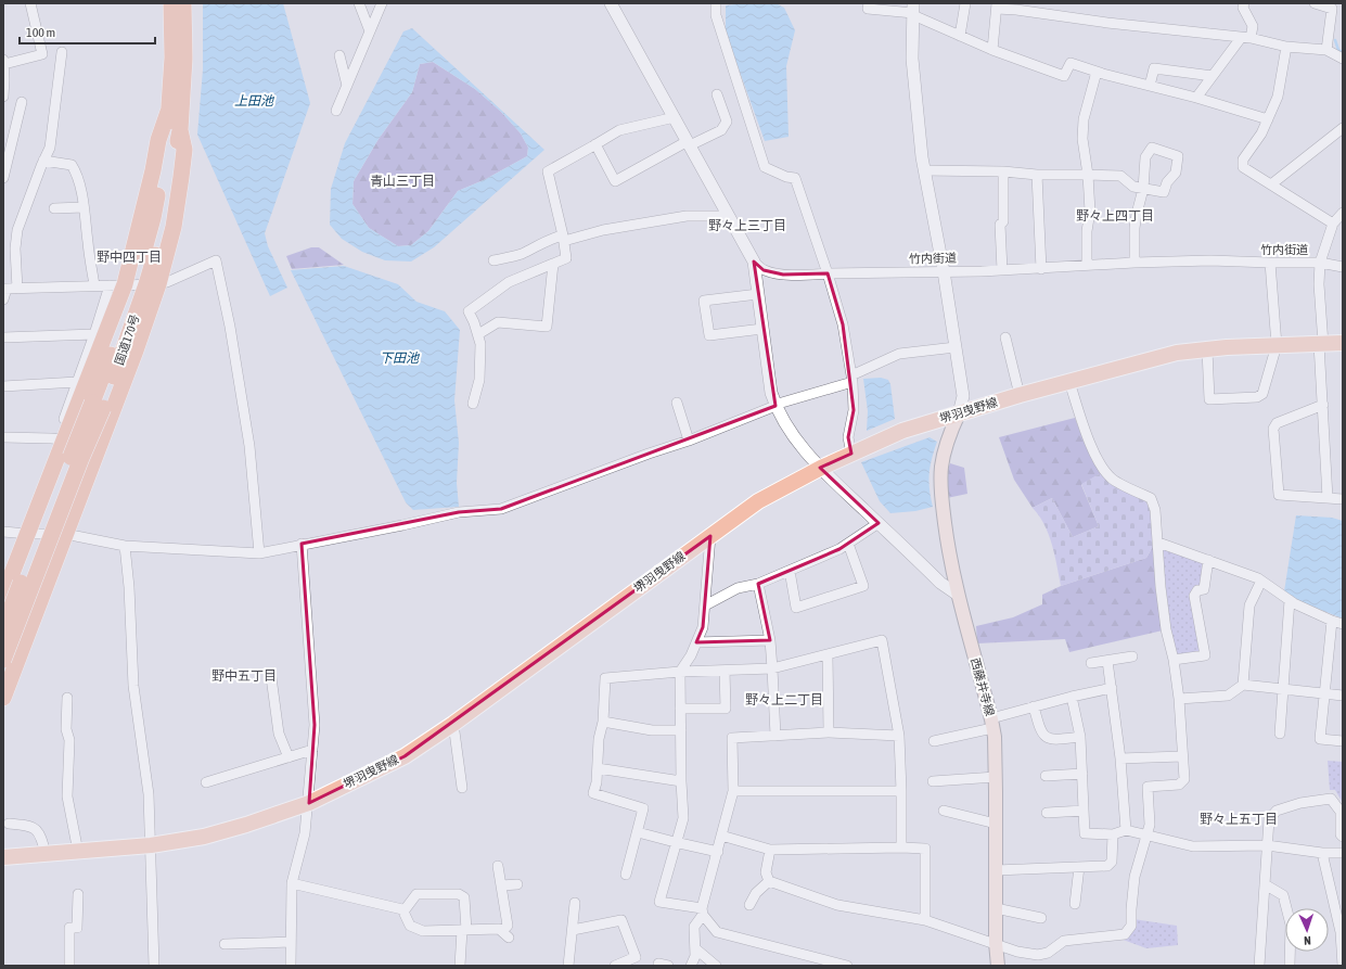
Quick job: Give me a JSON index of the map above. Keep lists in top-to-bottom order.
{
  "streets": {
    "highway": ["国道170号"],
    "main road": ["堺羽曳野線", "西藤井寺線"],
    "street": ["竹内街道"]
  },
  "crossings": [
    ["堺羽曳野線", "西藤井寺線"]
  ],
  "districts": [
    "青山三丁目",
    "野々上四丁目",
    "野々上三丁目",
    "野中四丁目",
    "野中五丁目",
    "野々上二丁目",
    "野々上五丁目"
  ],
  "water": ["上田池", "下田池"],
  "scale_bar": "100 m",
  "north": "bottom"
}
